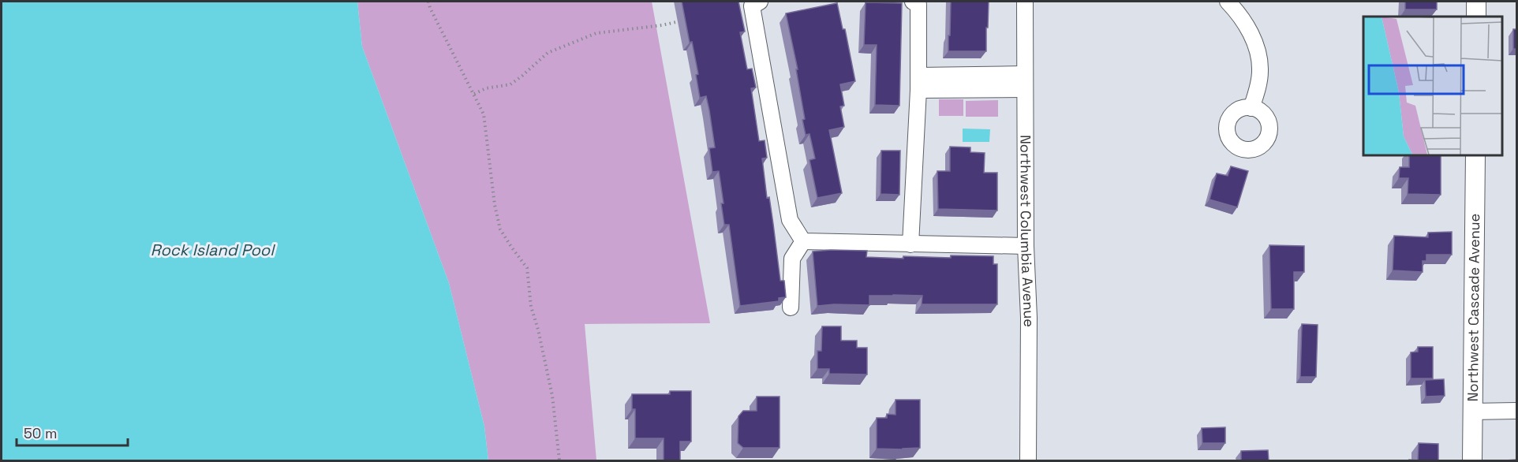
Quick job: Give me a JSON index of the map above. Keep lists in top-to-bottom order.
{
  "streets": {
    "street": ["Northwest Columbia Avenue", "Northwest Cascade Avenue"]
  },
  "water": ["Rock Island Pool"],
  "scale_bar": "50 m"
}
